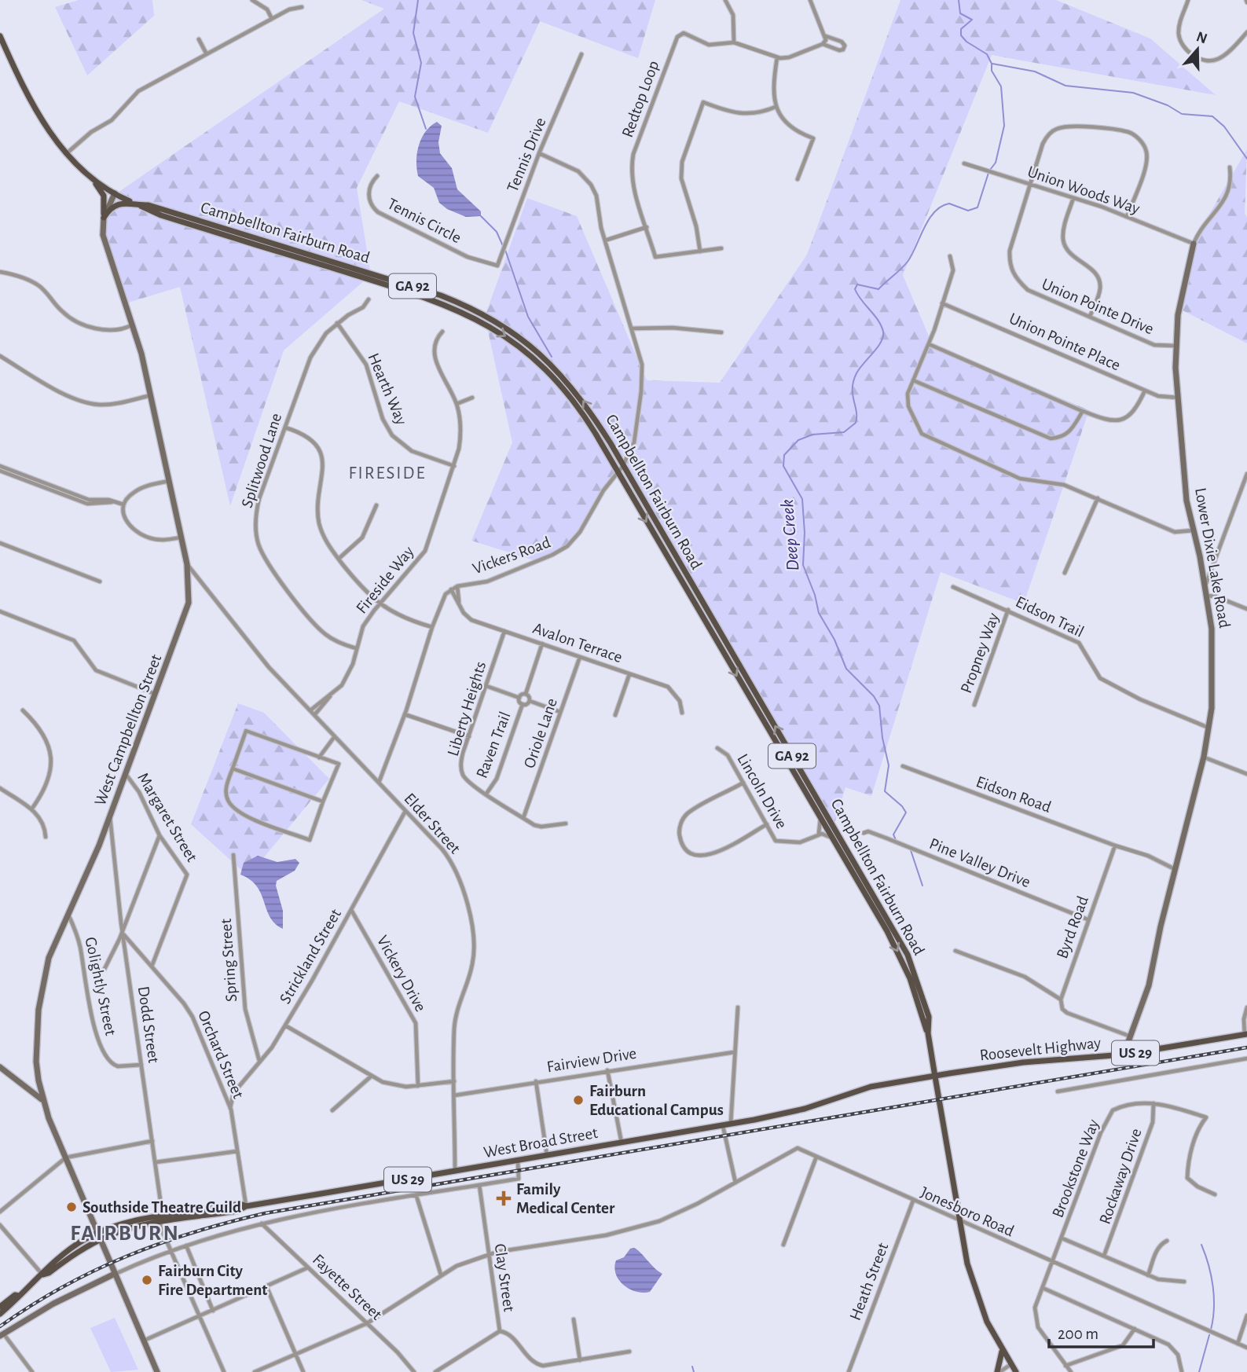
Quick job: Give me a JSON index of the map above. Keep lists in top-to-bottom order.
{
  "streets": {
    "main road": [
      "Campbellton Fairburn Road",
      "GA 92",
      "Lower Dixie Lake Road",
      "West Campbellton Street",
      "Roosevelt Highway",
      "US 29",
      "West Broad Street"
    ],
    "street": [
      "Redtop Loop",
      "Tennis Drive",
      "Union Woods Way",
      "Tennis Circle",
      "Union Pointe Drive",
      "Union Pointe Place",
      "Hearth Way",
      "Splitwood Lane",
      "Vickers Road",
      "Fireside Way",
      "Eidson Trail",
      "Avalon Terrace",
      "Propney Way",
      "Liberty Heights",
      "Oriole Lane",
      "Raven Trail",
      "Lincoln Drive",
      "Eidson Road",
      "Margaret Street",
      "Elder Street",
      "Pine Valley Drive",
      "Byrd Road",
      "Strickland Street",
      "Spring Street",
      "Vickery Drive",
      "Golightly Street",
      "Dodd Street",
      "Orchard Street",
      "Fairview Drive",
      "Brookstone Way",
      "Rockaway Drive",
      "Jonesboro Road",
      "Clay Street",
      "Heath Street",
      "Fayette Street"
    ]
  },
  "crossings": [
    ["Tennis Drive", "Tennis Circle"],
    ["Tennis Drive", "Vickers Road"],
    ["Union Woods Way", "Union Pointe Drive"],
    ["Union Woods Way", "Lower Dixie Lake Road"],
    ["Campbellton Fairburn Road", "Vickers Road"],
    ["Campbellton Fairburn Road", "West Campbellton Street"],
    ["Campbellton Fairburn Road", "Roosevelt Highway"],
    ["Campbellton Fairburn Road", "West Broad Street"],
    ["Campbellton Fairburn Road", "Jonesboro Road"],
    ["Union Pointe Drive", "Lower Dixie Lake Road"],
    ["Union Pointe Place", "Lower Dixie Lake Road"],
    ["Hearth Way", "Splitwood Lane"],
    ["Hearth Way", "Fireside Way"],
    ["Splitwood Lane", "Fireside Way"],
    ["Vickers Road", "Avalon Terrace"],
    ["Lower Dixie Lake Road", "Eidson Trail"],
    ["Lower Dixie Lake Road", "Roosevelt Highway"],
    ["Fireside Way", "Elder Street"],
    ["Eidson Trail", "Propney Way"],
    ["Avalon Terrace", "Liberty Heights"],
    ["Avalon Terrace", "Oriole Lane"],
    ["Avalon Terrace", "Raven Trail"],
    ["Liberty Heights", "Oriole Lane"],
    ["Liberty Heights", "Raven Trail"],
    ["West Campbellton Street", "Margaret Street"],
    ["West Campbellton Street", "Elder Street"],
    ["West Campbellton Street", "Golightly Street"],
    ["West Campbellton Street", "Dodd Street"],
    ["West Campbellton Street", "West Broad Street"],
    ["Eidson Road", "Byrd Road"],
    ["Margaret Street", "Orchard Street"],
    ["Elder Street", "Strickland Street"],
    ["Elder Street", "Fairview Drive"],
    ["Elder Street", "West Broad Street"],
    ["Pine Valley Drive", "Byrd Road"],
    ["Strickland Street", "Spring Street"],
    ["Strickland Street", "Vickery Drive"],
    ["Strickland Street", "Orchard Street"],
    ["Golightly Street", "Dodd Street"],
    ["Dodd Street", "Orchard Street"],
    ["Dodd Street", "West Broad Street"],
    ["Roosevelt Highway", "West Broad Street"],
    ["Orchard Street", "West Broad Street"],
    ["Brookstone Way", "Rockaway Drive"],
    ["Brookstone Way", "Jonesboro Road"],
    ["Jonesboro Road", "Heath Street"]
  ],
  "districts": ["FIRESIDE", "FAIRBURN"],
  "water": ["Deep Creek"],
  "places": {
    "other": ["Fairburn Educational Campus", "Southside Theatre Guild", "Fairburn City Fire Department"],
    "health": ["Family Medical Center"]
  },
  "scale_bar": "200 m",
  "north": "top"
}
